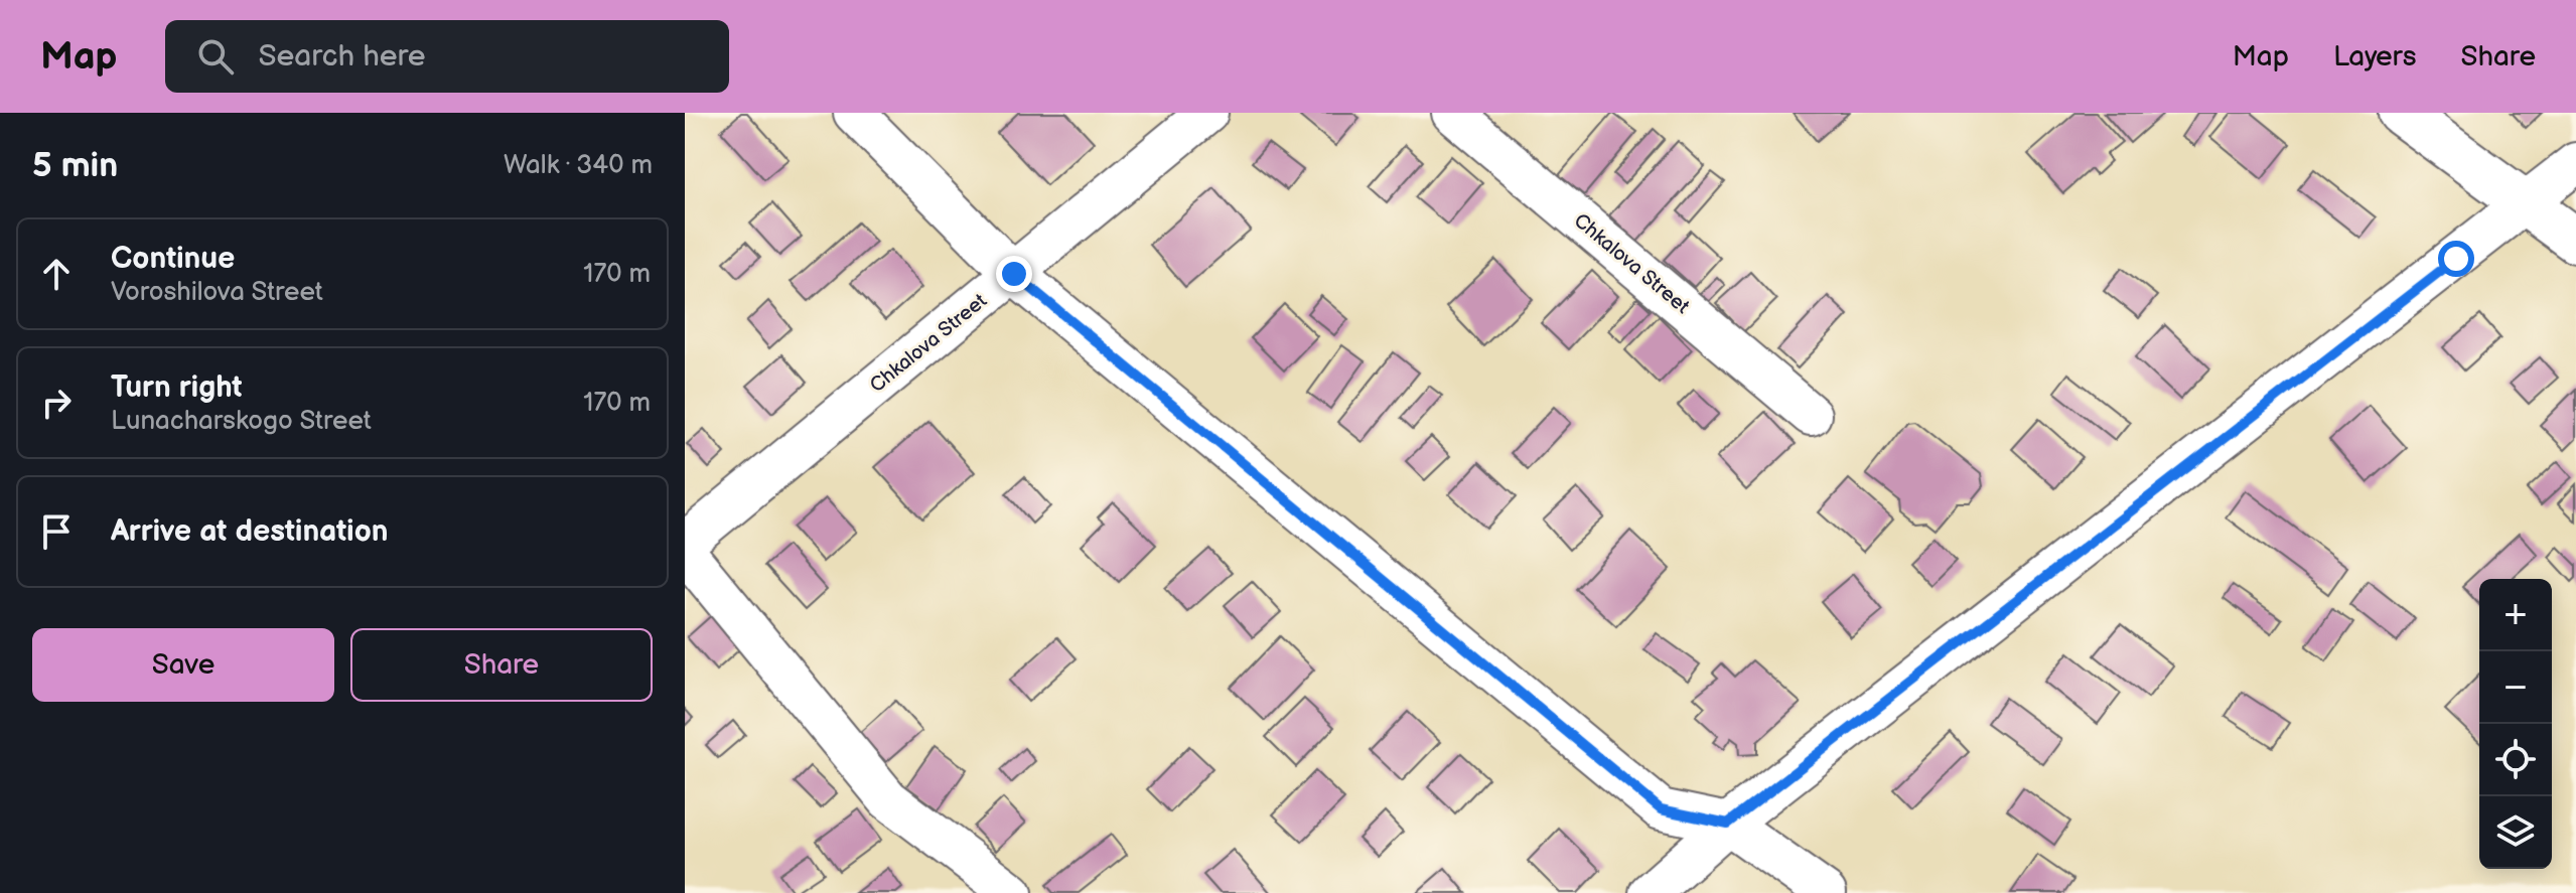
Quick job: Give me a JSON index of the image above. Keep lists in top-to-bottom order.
{
  "streets": {
    "street": ["Chkalova Street"]
  },
  "page": {
    "header": "Map",
    "search": "Search here",
    "nav": ["Map", "Layers", "Share"],
    "heading": ["5 min", "Walk · 340 m"],
    "list": [
      ["Continue", "Voroshilova Street", "170 m"],
      ["Turn right", "Lunacharskogo Street", "170 m"],
      "Arrive at destination"
    ],
    "map_buttons": ["+", "−"],
    "buttons": ["Save", "Share"]
  }
}
